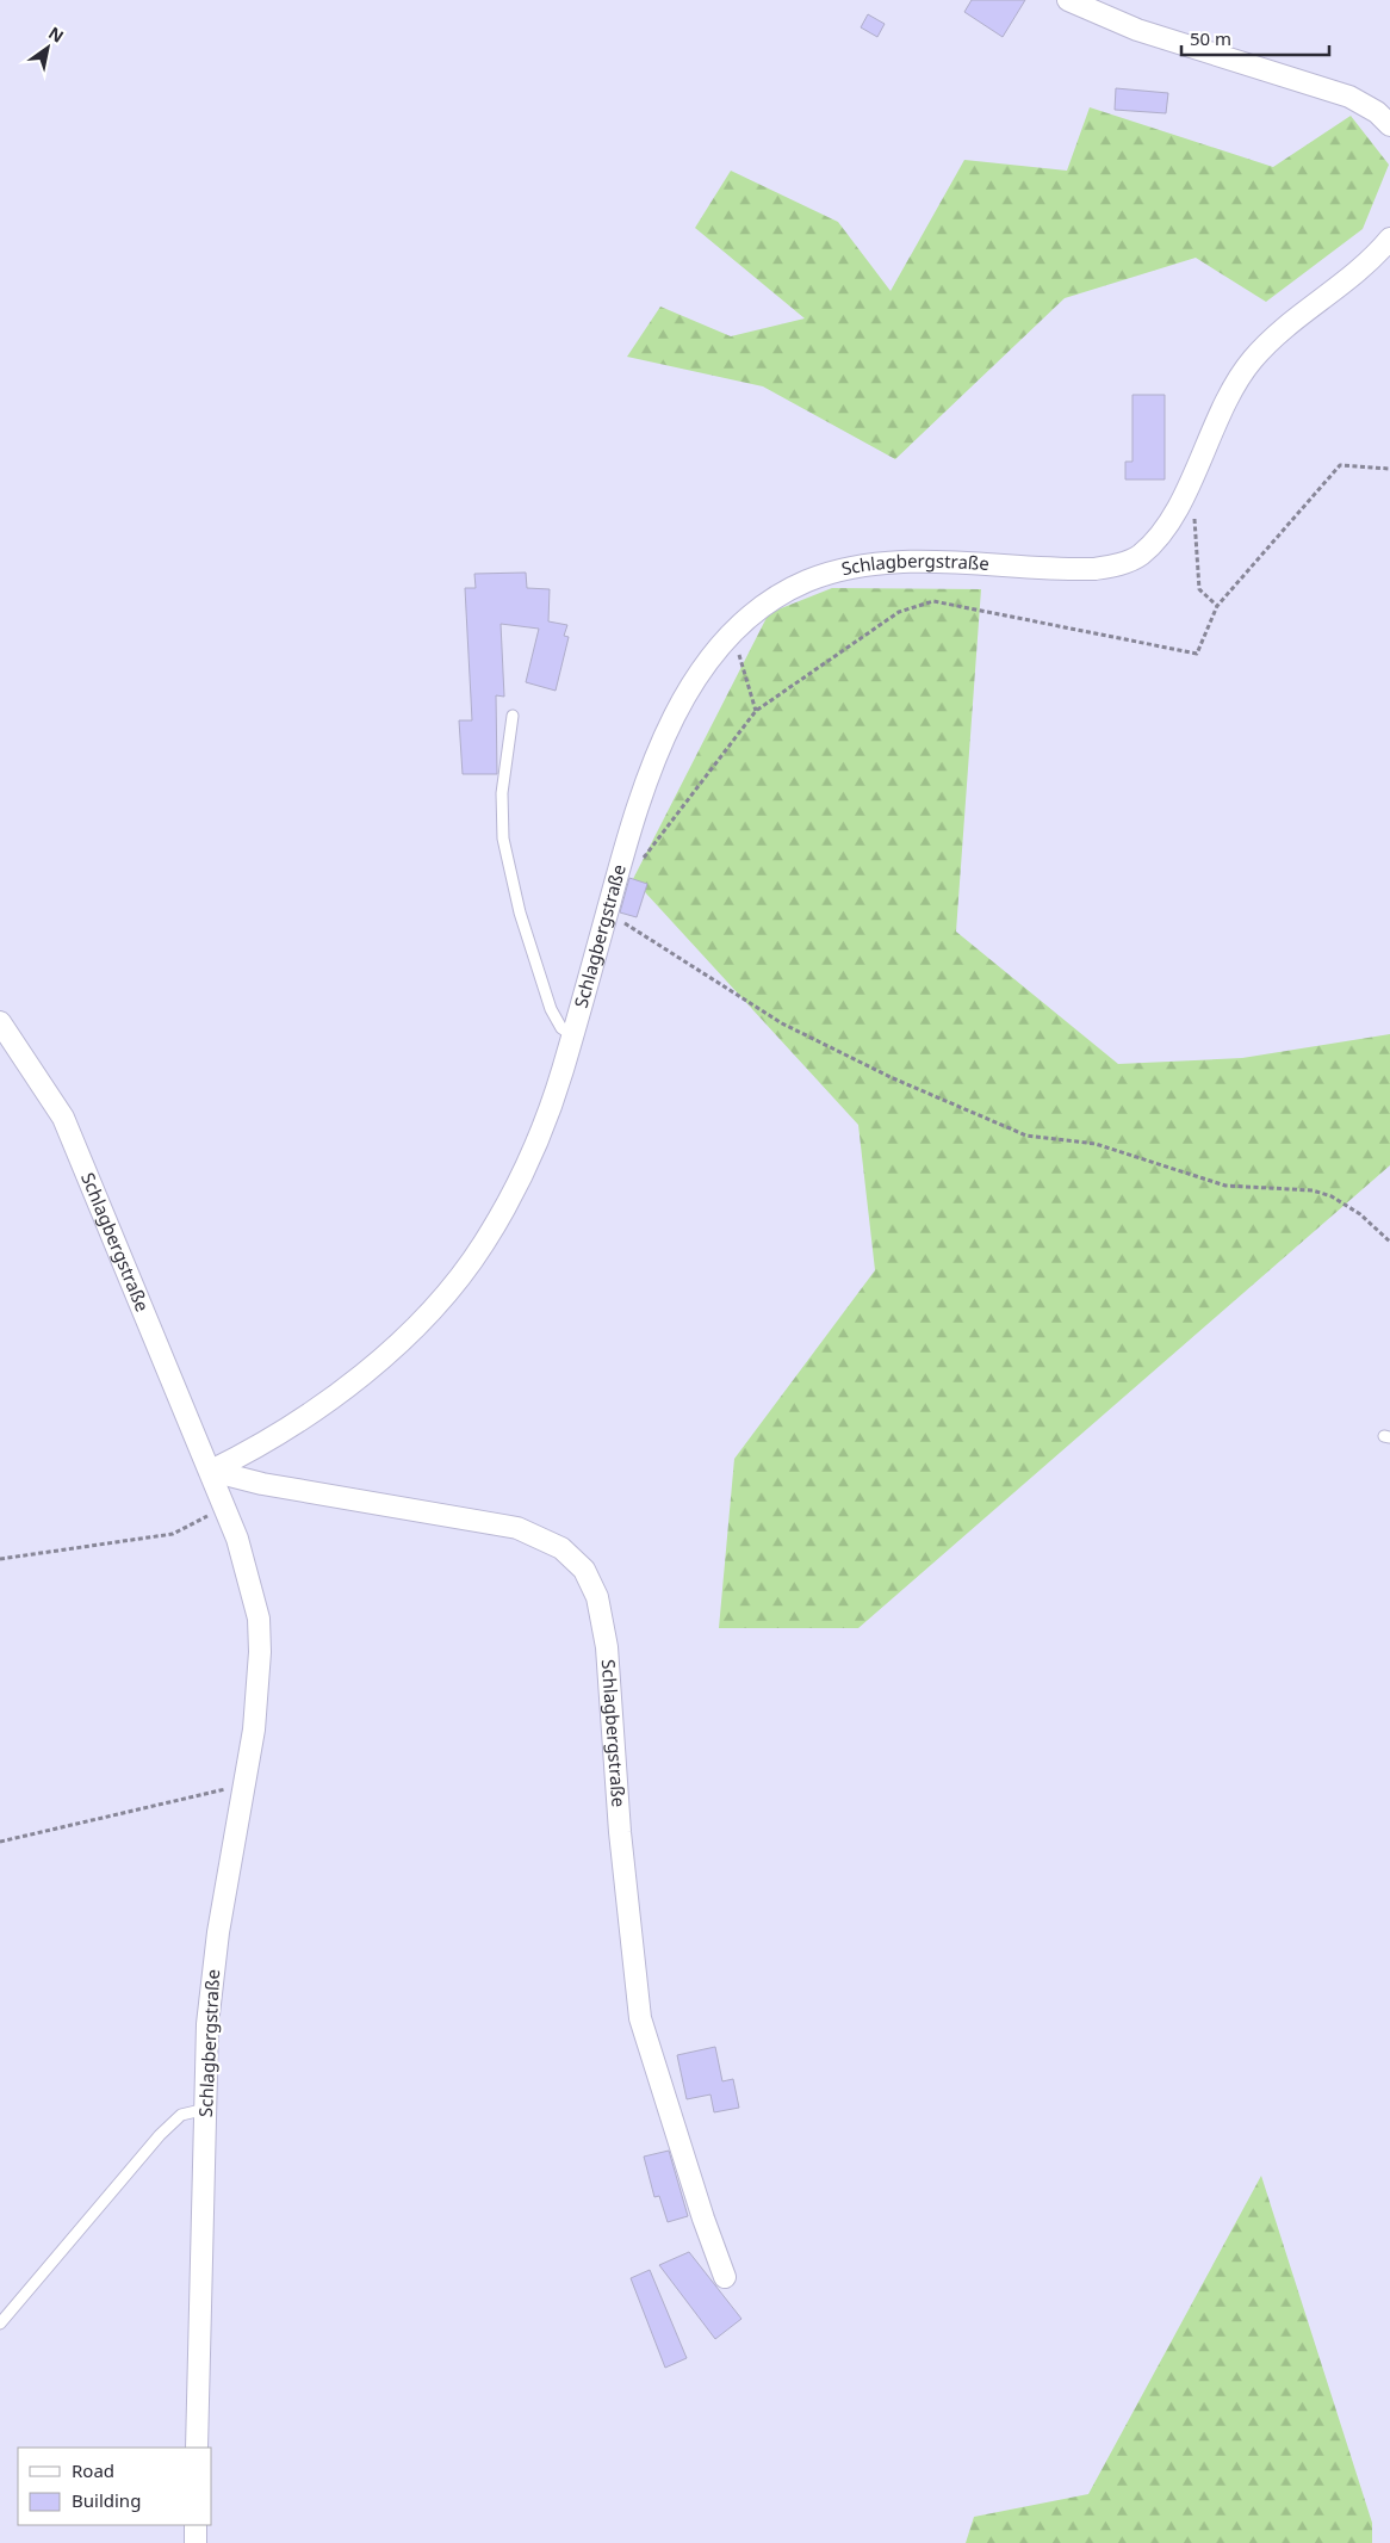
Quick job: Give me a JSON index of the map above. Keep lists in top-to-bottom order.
{
  "streets": {
    "street": ["Schlagbergstraße"]
  },
  "legend": ["Road", "Building"],
  "scale_bar": "50 m",
  "north": "top right"
}
